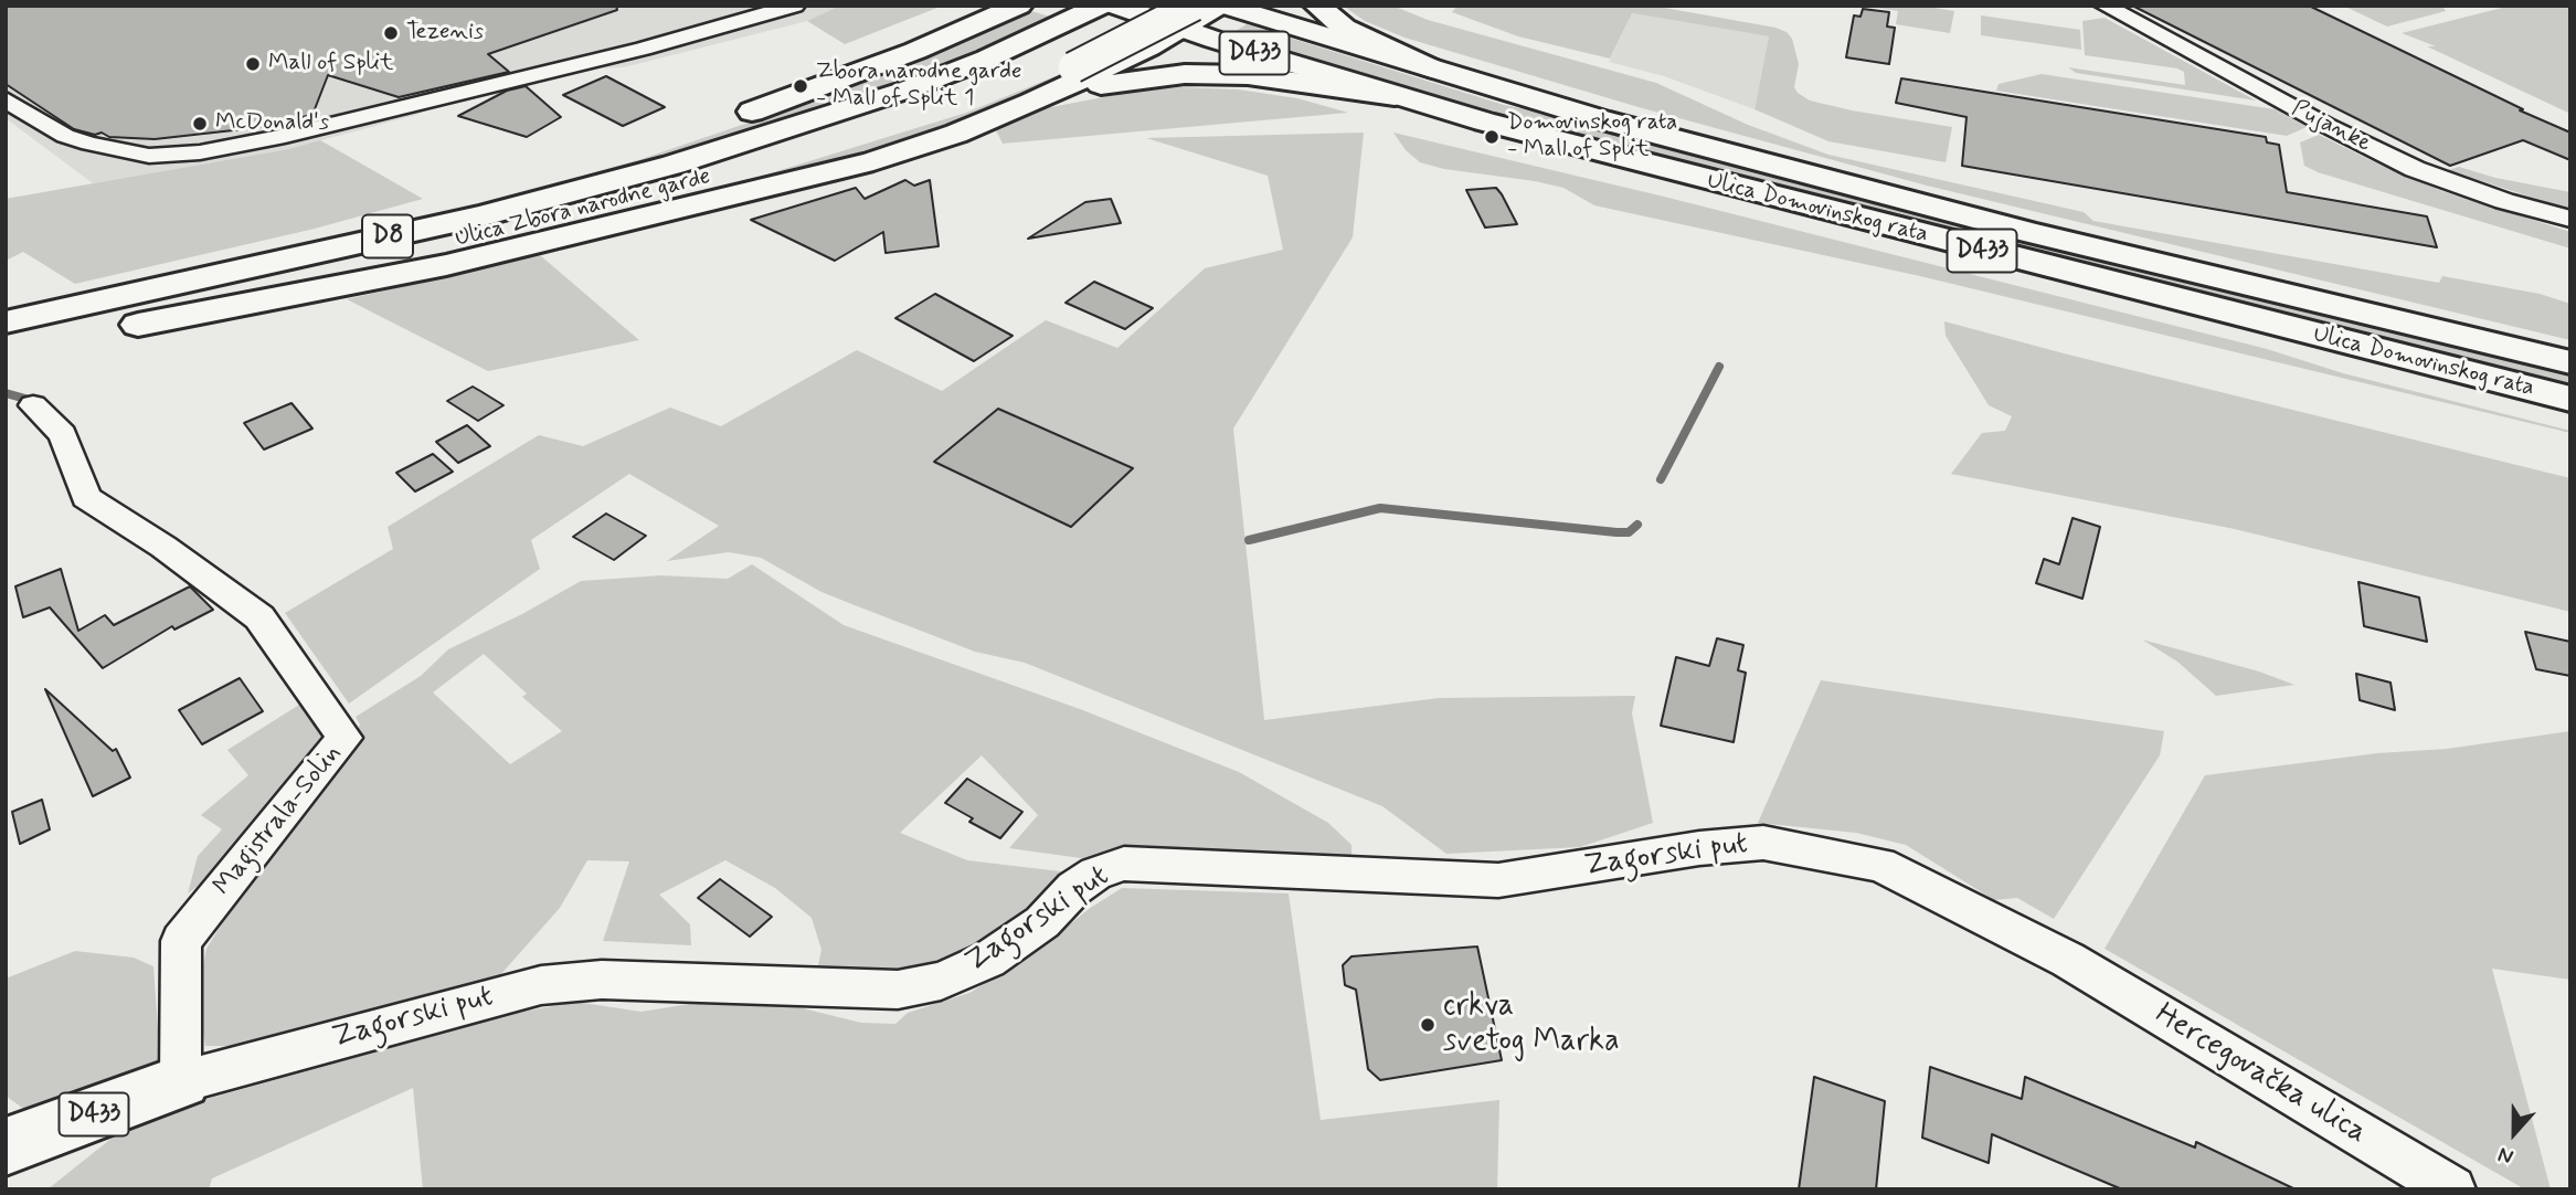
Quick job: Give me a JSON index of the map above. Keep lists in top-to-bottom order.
{
  "streets": {
    "main road": [
      "D433",
      "Ulica Zbora narodne garde",
      "Ulica Domovinskog rata",
      "D8",
      "Zagorski put"
    ],
    "street": ["Pujanke", "Magistrala-Solin", "Hercegovačka ulica"]
  },
  "crossings": [
    ["Magistrala-Solin", "Zagorski put"],
    ["Zagorski put", "Hercegovačka ulica"]
  ],
  "places": [
    "Tezenis",
    "Mall of Split",
    "Zbora narodne garde - Mall of Split 1",
    "McDonald's",
    "Domovinskog rata - Mall of Split",
    "crkva svetog Marka"
  ],
  "north": "bottom"
}
